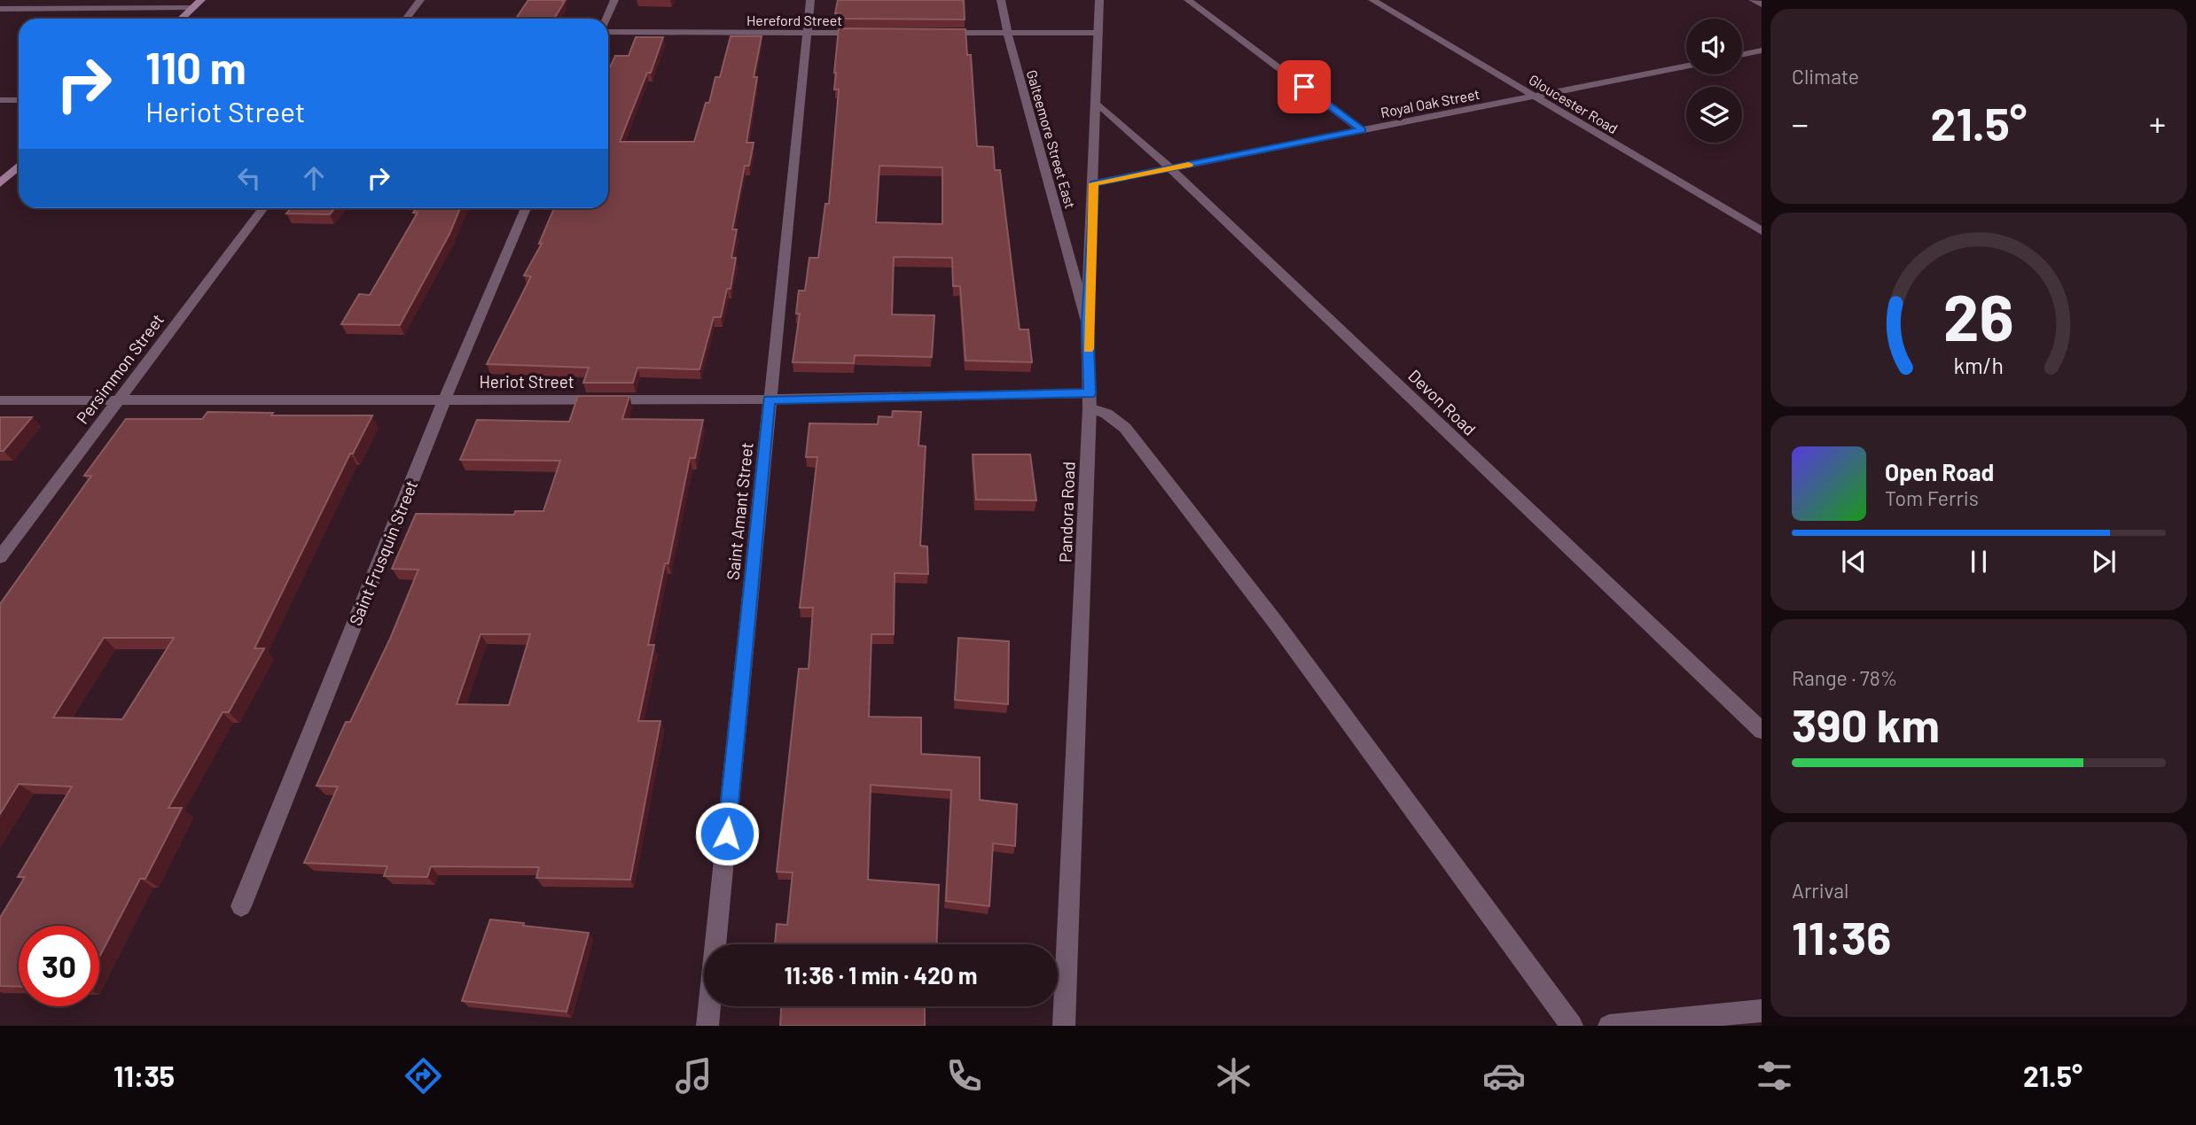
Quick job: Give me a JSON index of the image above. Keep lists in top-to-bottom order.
{
  "streets": {
    "street": [
      "Hereford Street",
      "Royal Oak Street",
      "Gloucester Road",
      "Galteemore Street East",
      "Persimmon Street",
      "Heriot Street",
      "Devon Road",
      "Saint Amant Street",
      "Pandora Road",
      "Saint Frusquin Street"
    ]
  },
  "crossings": [
    ["Hereford Street", "Saint Amant Street"],
    ["Royal Oak Street", "Gloucester Road"],
    ["Royal Oak Street", "Devon Road"],
    ["Royal Oak Street", "Pandora Road"],
    ["Galteemore Street East", "Pandora Road"],
    ["Persimmon Street", "Heriot Street"],
    ["Heriot Street", "Saint Amant Street"],
    ["Heriot Street", "Pandora Road"],
    ["Heriot Street", "Saint Frusquin Street"],
    ["Devon Road", "Pandora Road"]
  ],
  "page": {
    "tile": [
      "Climate",
      ["Range · 78%", "390 km"],
      ["Arrival", "11:36"]
    ],
    "turn": ["110 m", "Heriot Street"],
    "heat": ["−", "21.5°", "+"],
    "song": ["Open Road", "Tom Ferris"],
    "limit": "30",
    "trip": "11:36 · 1 min · 420 m",
    "tabs": ["11:35", "21.5°"],
    "gauge": ["26", "km/h"]
  }
}
